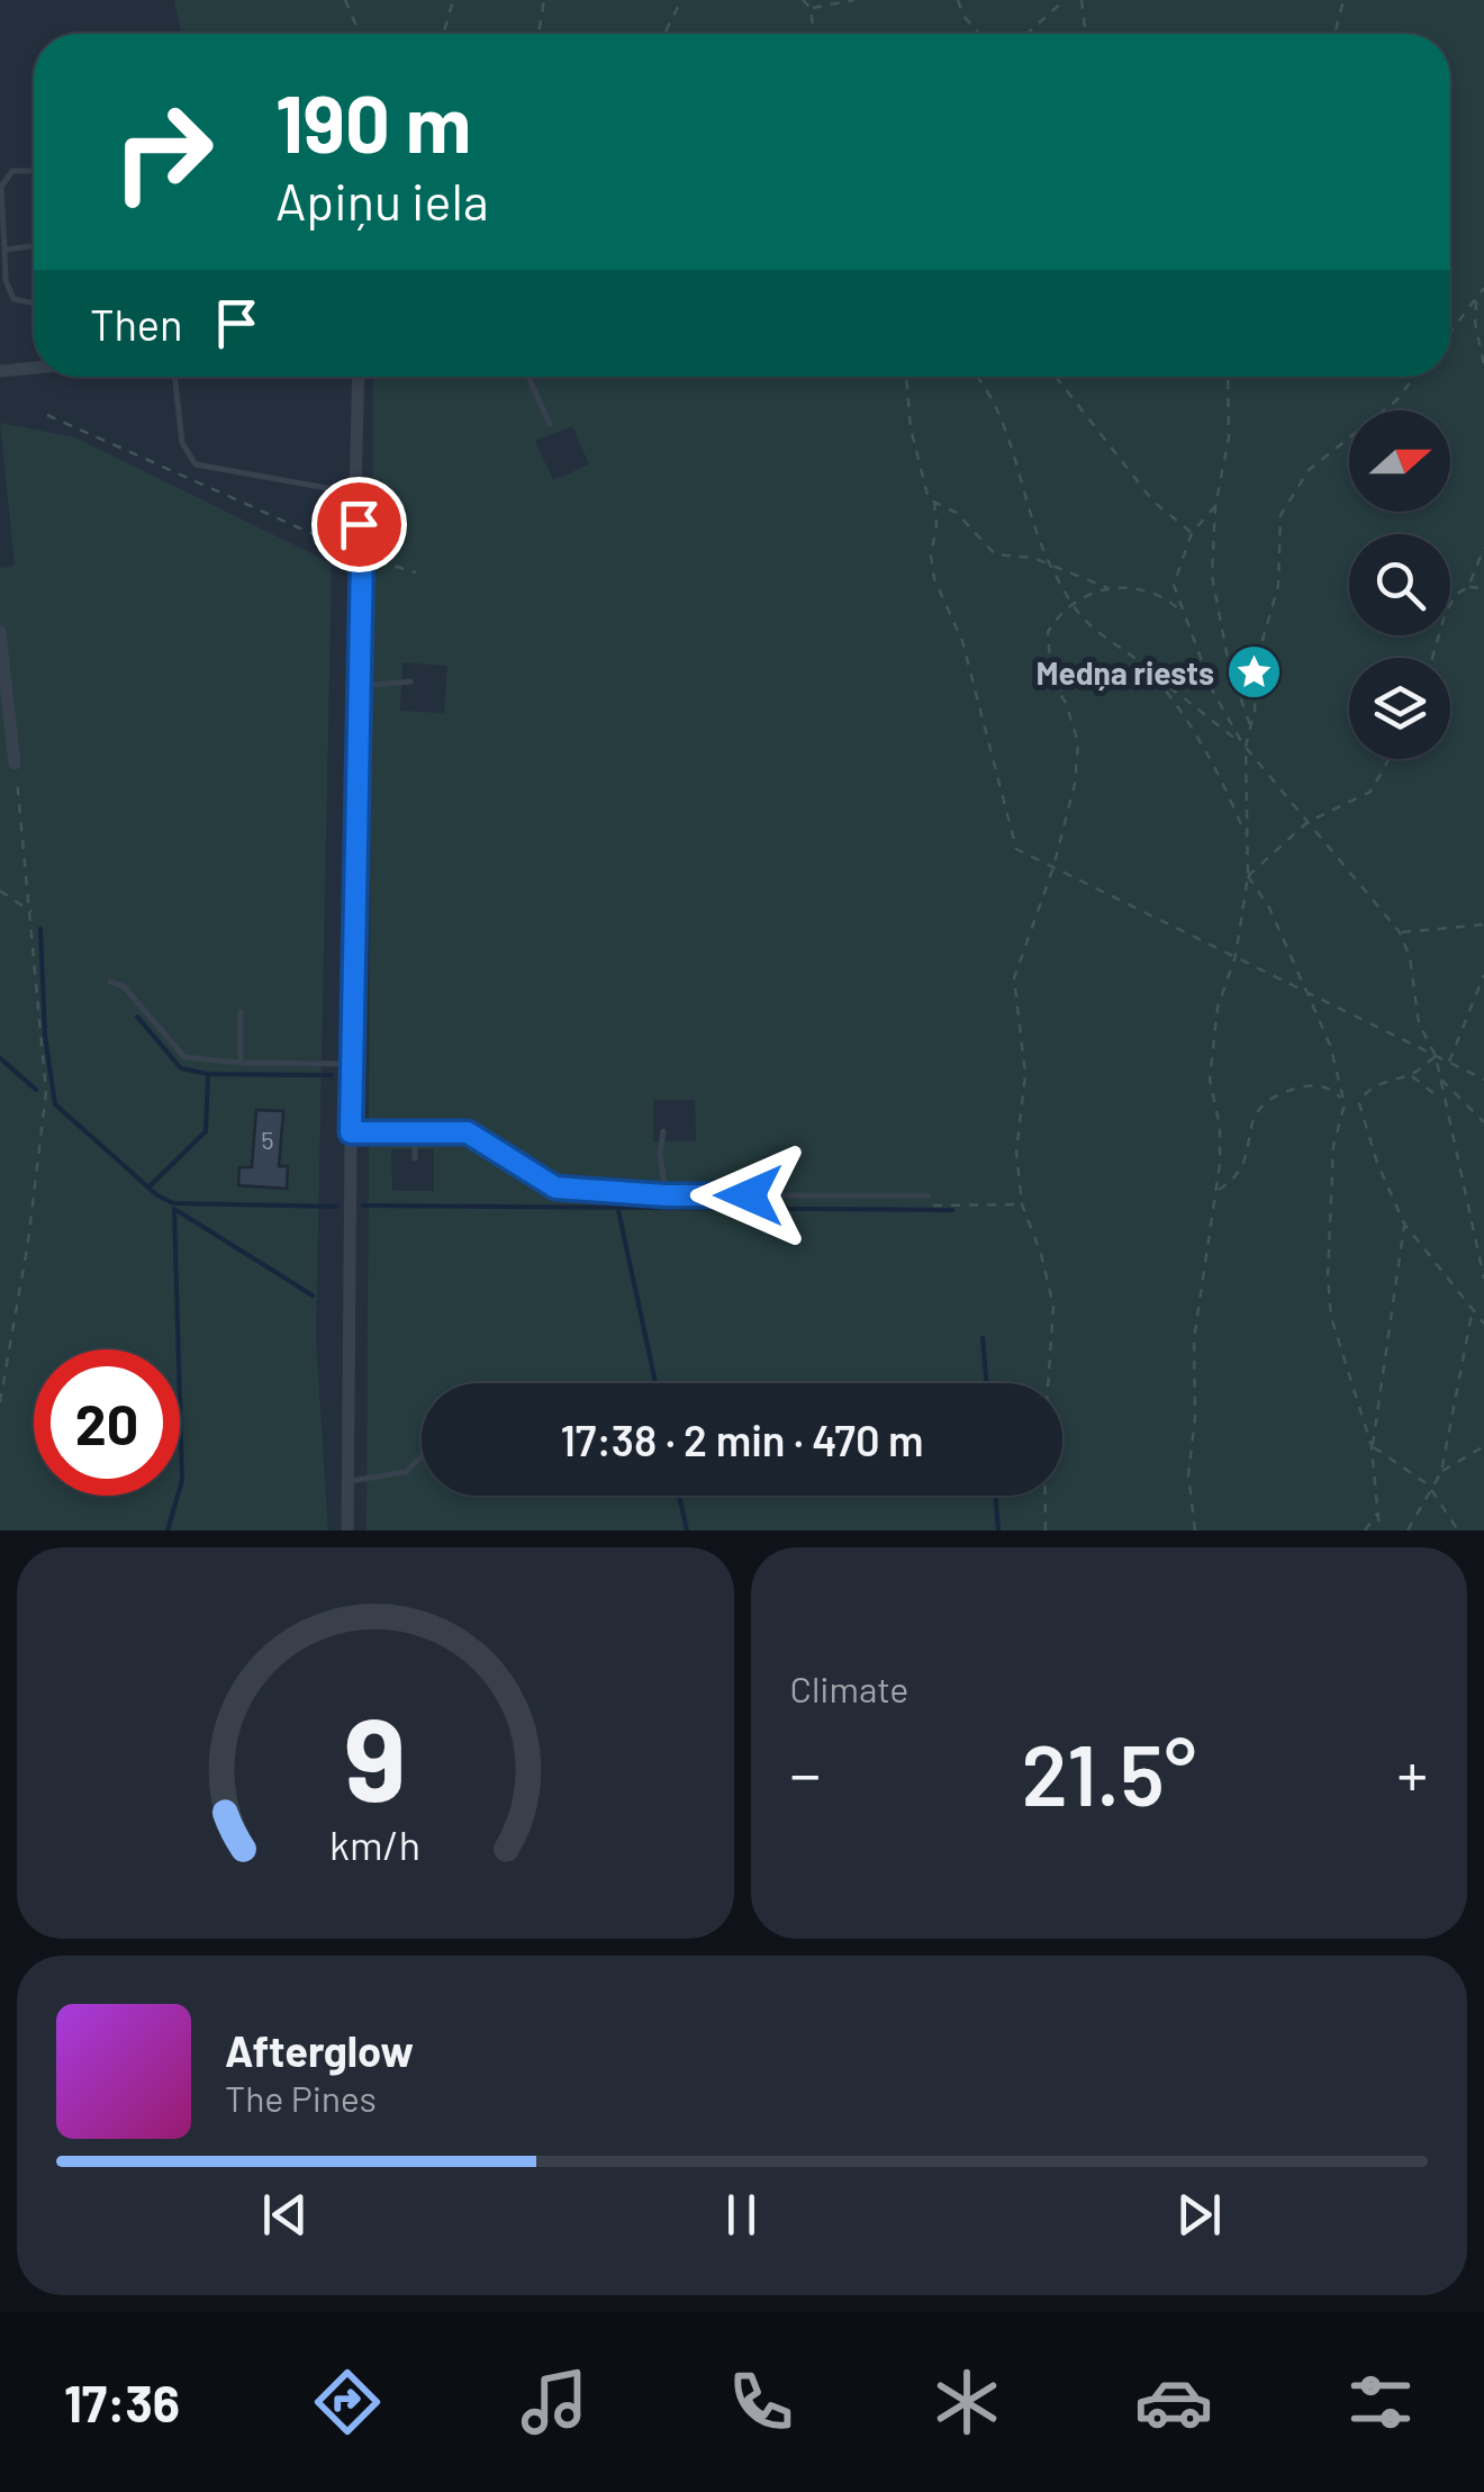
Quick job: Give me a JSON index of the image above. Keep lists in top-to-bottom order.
{
  "places": {
    "place": ["Medņa riests"]
  },
  "house_numbers": ["5"],
  "north": "right",
  "page": {
    "turn": ["190 m", "Apiņu iela"],
    "then": "Then",
    "limit": "20",
    "trip": "17:38 · 2 min · 470 m",
    "tile": "Climate",
    "heat": ["−", "21.5°", "+"],
    "song": ["Afterglow", "The Pines"],
    "tabs": "17:36",
    "gauge": ["9", "km/h"]
  }
}
